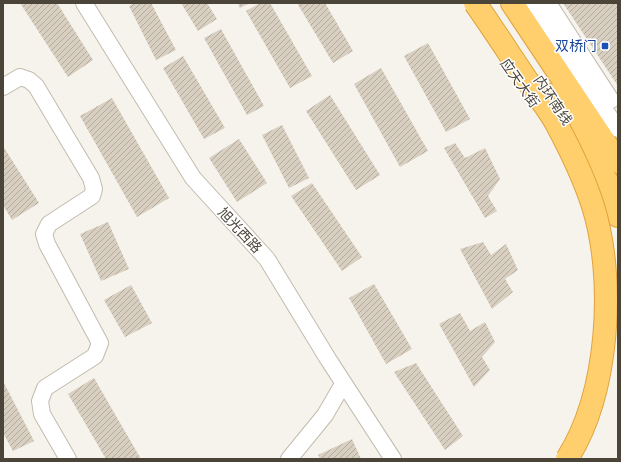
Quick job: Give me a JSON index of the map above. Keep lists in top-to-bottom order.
{
  "streets": {
    "highway": ["内环南线"],
    "street": ["应天大街", "旭光西路"]
  },
  "places": {
    "transit": ["双桥门"]
  }
}
